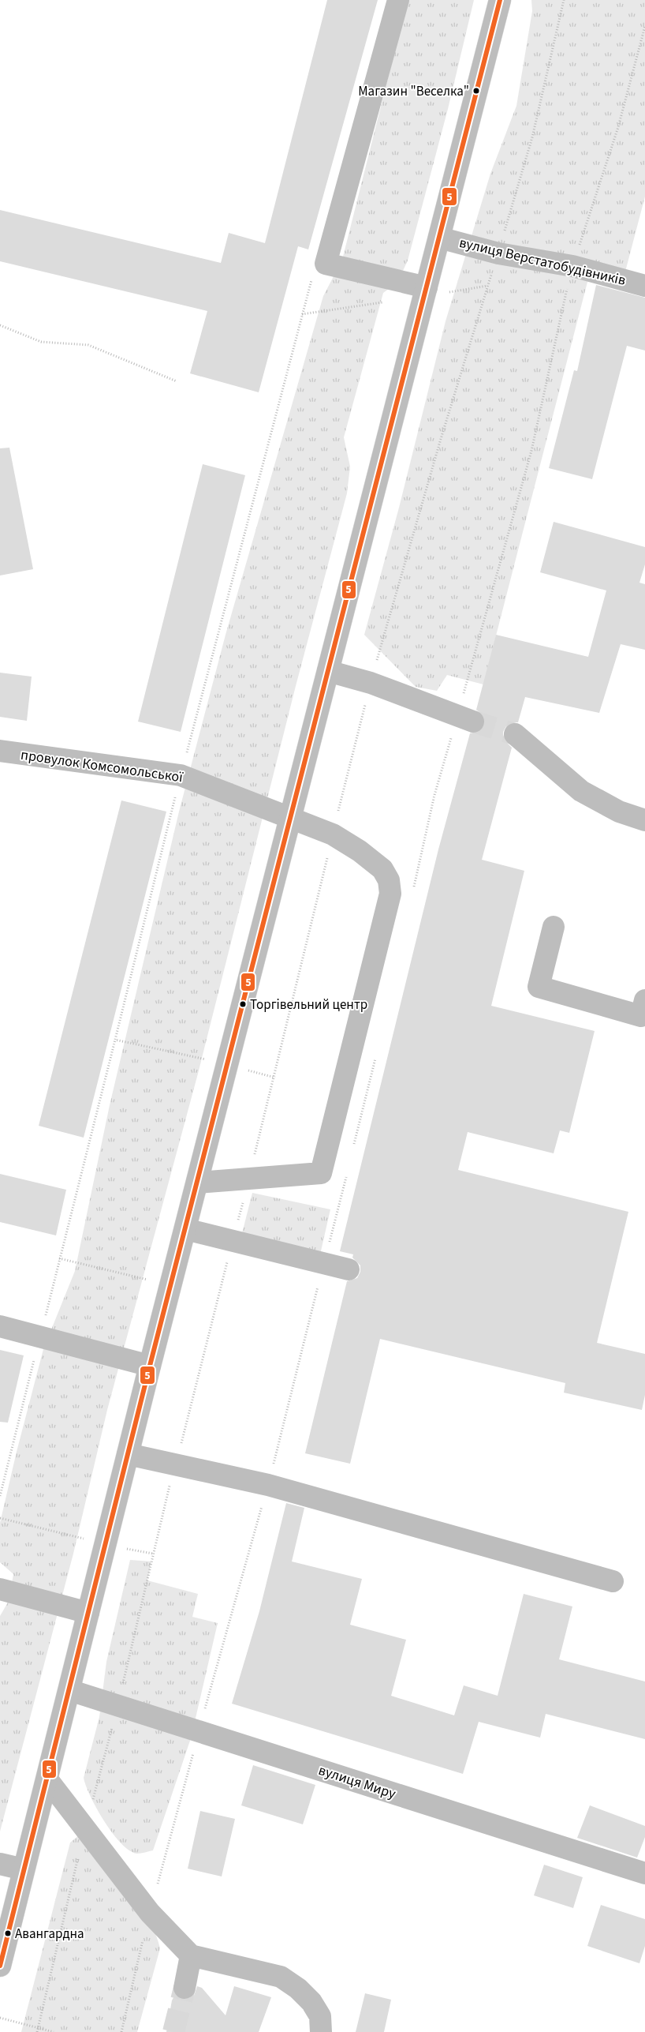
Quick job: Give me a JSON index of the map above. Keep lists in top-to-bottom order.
{
  "streets": {
    "main road": ["вулиця Верстатобудівників", "провулок Комсомольської", "вулиця Миру"]
  },
  "places": ["Магазин \"Веселка\"", "Торгівельний центр", "Авангардна"],
  "lines": ["transit line 5"]
}
